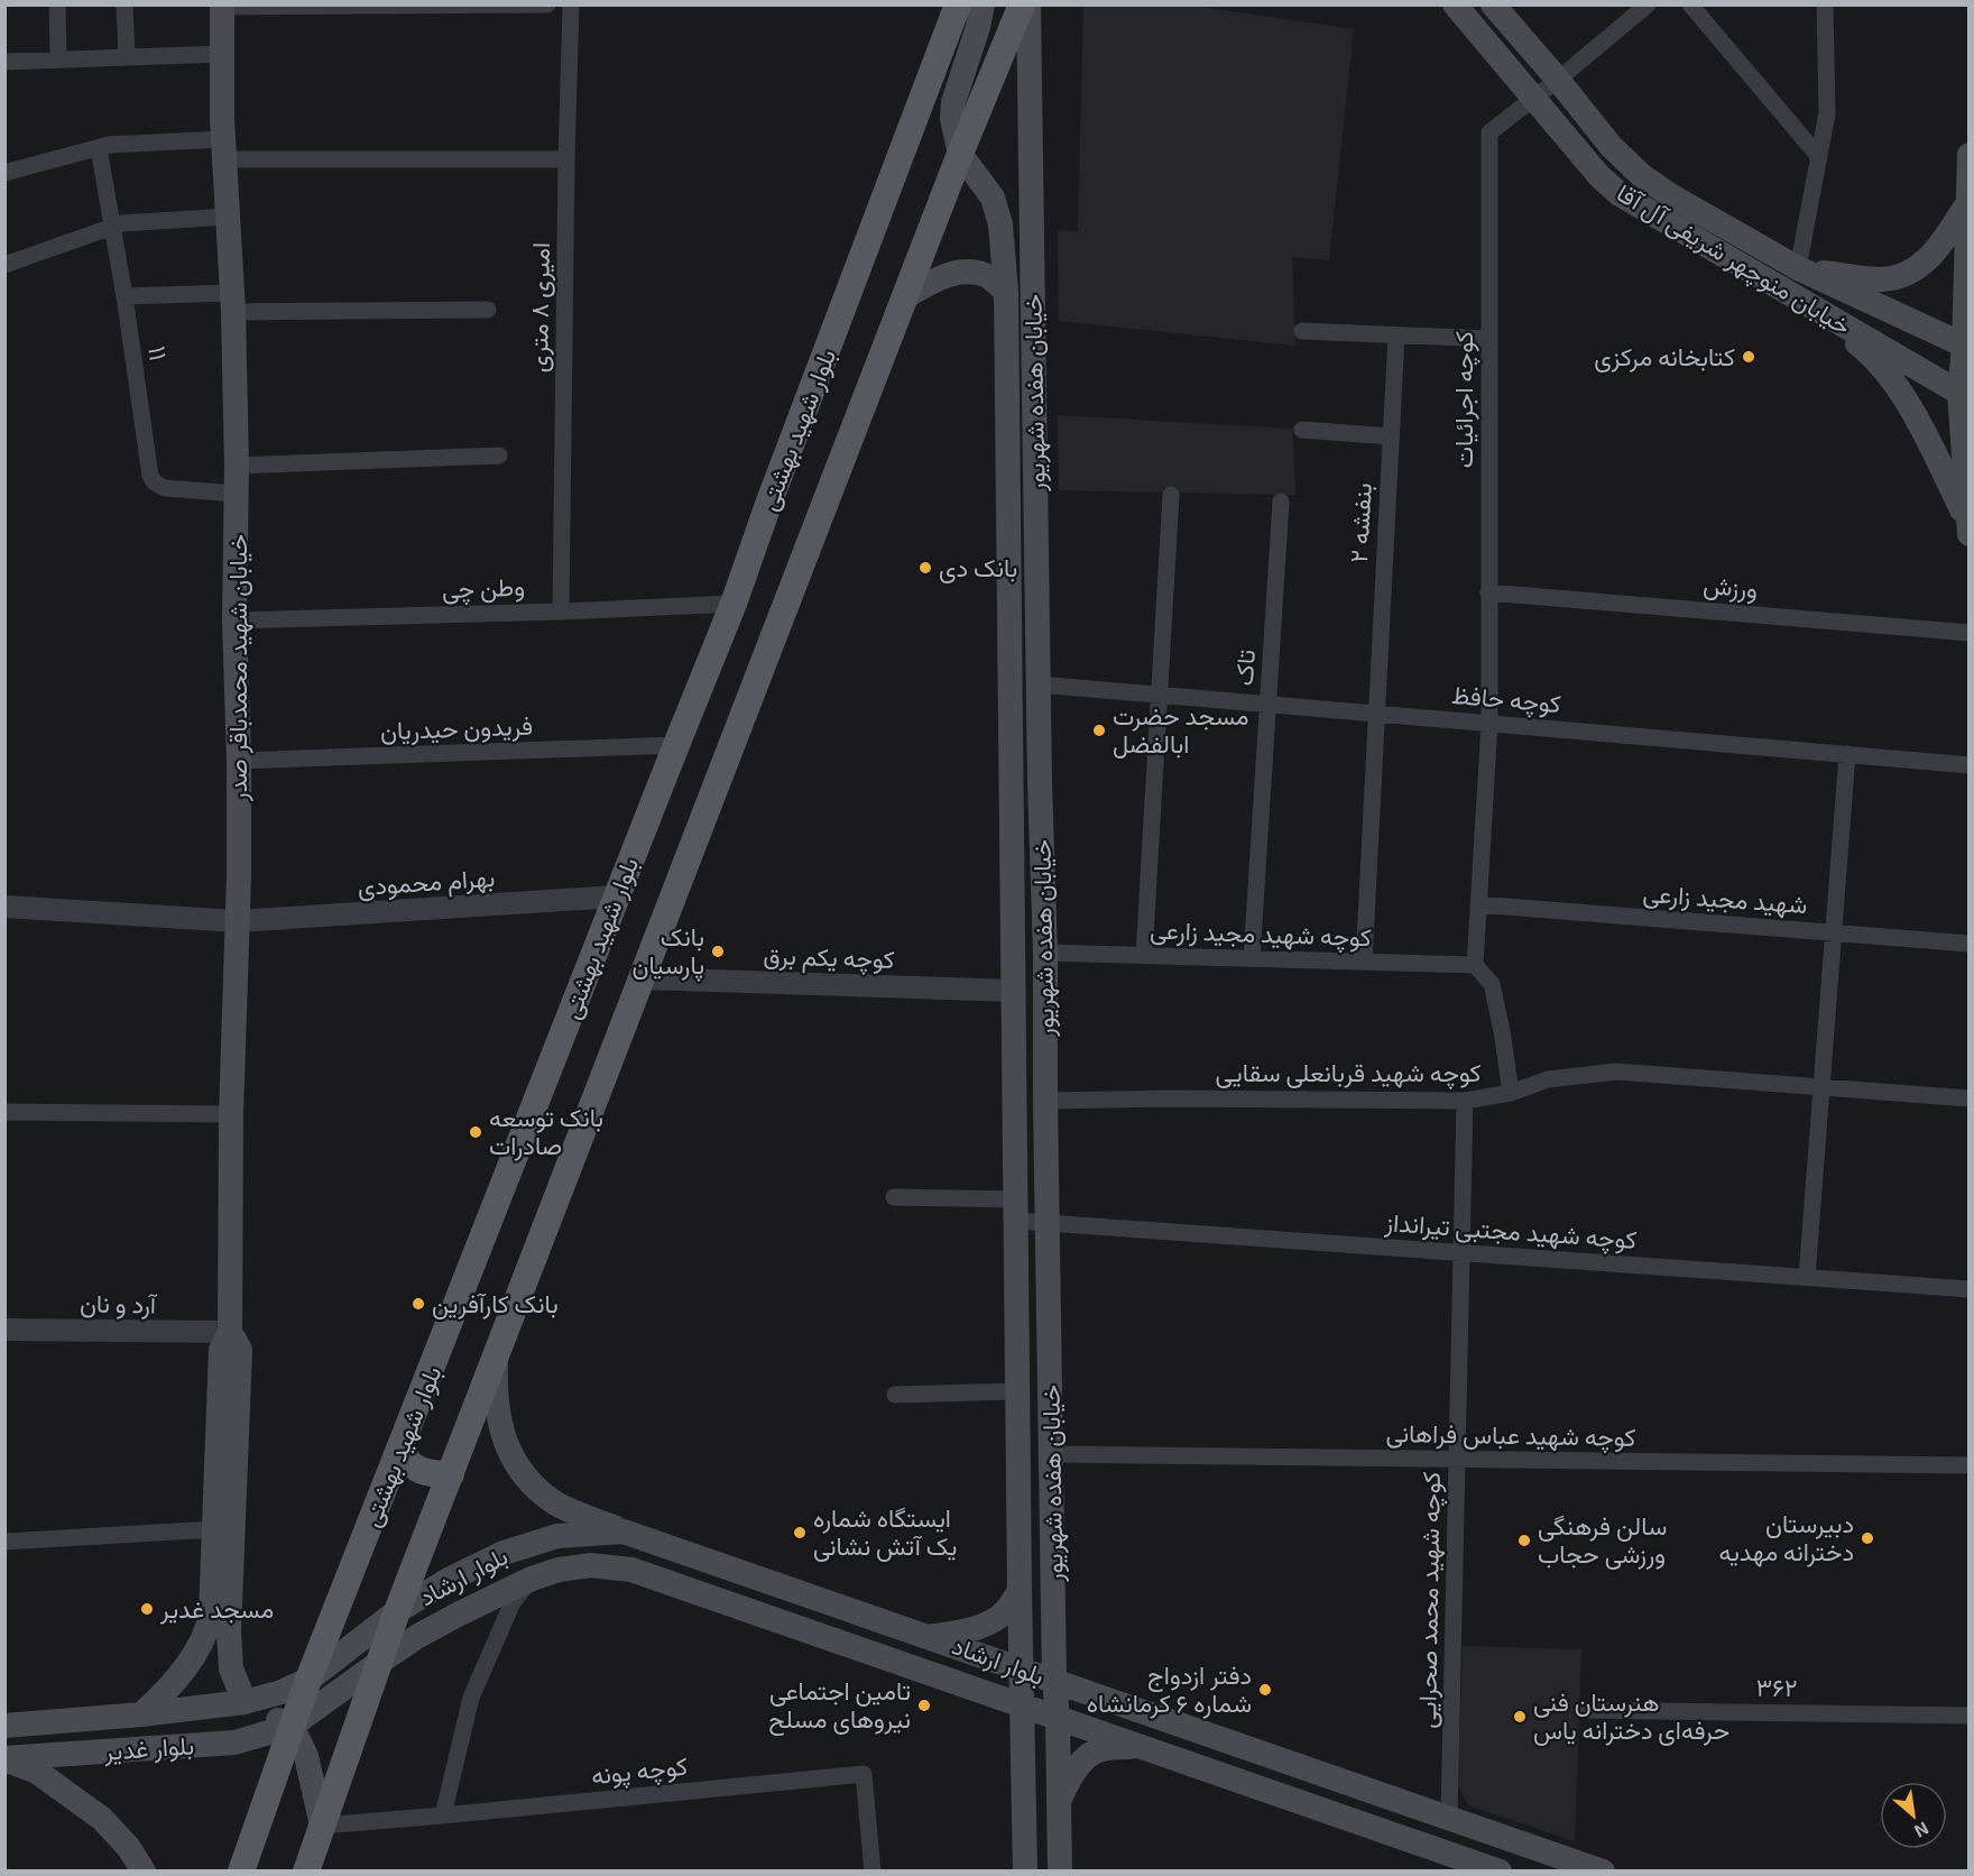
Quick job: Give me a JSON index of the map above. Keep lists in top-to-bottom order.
{
  "streets": {
    "main road": [
      "خیابان منوچهر شریفی آل آقا",
      "خیابان هفده شهریور",
      "بلوار شهید بهشتی",
      "خیابان شهید محمدباقر صدر",
      "بلوار ارشاد",
      "بلوار غدیر"
    ],
    "street": [
      "امیری ۸ متری",
      "۱۱",
      "کوچه اجرائیات",
      "بنفشه ۲",
      "ورزش",
      "وطن چی",
      "تاک",
      "کوچه حافظ",
      "فریدون حیدریان",
      "بهرام محمودی",
      "شهید مجید زارعی",
      "کوچه شهید مجید زارعی",
      "کوچه یکم برق",
      "کوچه شهید قربانعلی سقایی",
      "کوچه شهید مجتبی تیرانداز",
      "آرد و نان",
      "کوچه شهید عباس فراهانی",
      "کوچه شهید محمد صحرایی",
      "۳۶۲",
      "کوچه پونه"
    ]
  },
  "crossings": [
    ["خیابان منوچهر شریفی آل آقا", "کوچه اجرائیات"],
    ["امیری ۸ متری", "وطن چی"],
    ["۱۱", "خیابان شهید محمدباقر صدر"],
    ["خیابان هفده شهریور", "بلوار شهید بهشتی"],
    ["خیابان هفده شهریور", "کوچه حافظ"],
    ["خیابان هفده شهریور", "کوچه شهید مجید زارعی"],
    ["خیابان هفده شهریور", "کوچه یکم برق"],
    ["خیابان هفده شهریور", "کوچه شهید قربانعلی سقایی"],
    ["خیابان هفده شهریور", "کوچه شهید مجتبی تیرانداز"],
    ["خیابان هفده شهریور", "کوچه شهید عباس فراهانی"],
    ["خیابان هفده شهریور", "بلوار ارشاد"],
    ["کوچه اجرائیات", "ورزش"],
    ["کوچه اجرائیات", "کوچه حافظ"],
    ["کوچه اجرائیات", "شهید مجید زارعی"],
    ["کوچه اجرائیات", "کوچه شهید مجید زارعی"],
    ["بلوار شهید بهشتی", "وطن چی"],
    ["بلوار شهید بهشتی", "فریدون حیدریان"],
    ["بلوار شهید بهشتی", "بهرام محمودی"],
    ["بلوار شهید بهشتی", "کوچه یکم برق"],
    ["بلوار شهید بهشتی", "بلوار ارشاد"],
    ["بلوار شهید بهشتی", "بلوار غدیر"],
    ["بلوار شهید بهشتی", "کوچه پونه"],
    ["بنفشه ۲", "کوچه حافظ"],
    ["بنفشه ۲", "کوچه شهید مجید زارعی"],
    ["وطن چی", "خیابان شهید محمدباقر صدر"],
    ["خیابان شهید محمدباقر صدر", "فریدون حیدریان"],
    ["خیابان شهید محمدباقر صدر", "بهرام محمودی"],
    ["خیابان شهید محمدباقر صدر", "آرد و نان"],
    ["خیابان شهید محمدباقر صدر", "بلوار غدیر"],
    ["تاک", "کوچه حافظ"],
    ["تاک", "کوچه شهید مجید زارعی"],
    ["کوچه شهید قربانعلی سقایی", "کوچه شهید محمد صحرایی"],
    ["کوچه شهید مجتبی تیرانداز", "کوچه شهید محمد صحرایی"],
    ["کوچه شهید عباس فراهانی", "کوچه شهید محمد صحرایی"],
    ["بلوار ارشاد", "کوچه شهید محمد صحرایی"],
    ["بلوار ارشاد", "بلوار غدیر"]
  ],
  "places": [
    "کتابخانه مرکزی",
    "بانک دی",
    "مسجد حضرت ابالفضل",
    "بانک پارسیان",
    "بانک توسعه صادرات",
    "بانک کارآفرین",
    "ایستگاه شماره یک آتش نشانی",
    "دبیرستان دخترانه مهدیه",
    "سالن فرهنگی ورزشی حجاب",
    "مسجد غدیر",
    "دفتر ازدواج شماره ۶ کرمانشاه",
    "تامین اجتماعی نیروهای مسلح",
    "هنرستان فنی حرفه‌ای دخترانه یاس"
  ],
  "north": "bottom right"
}
